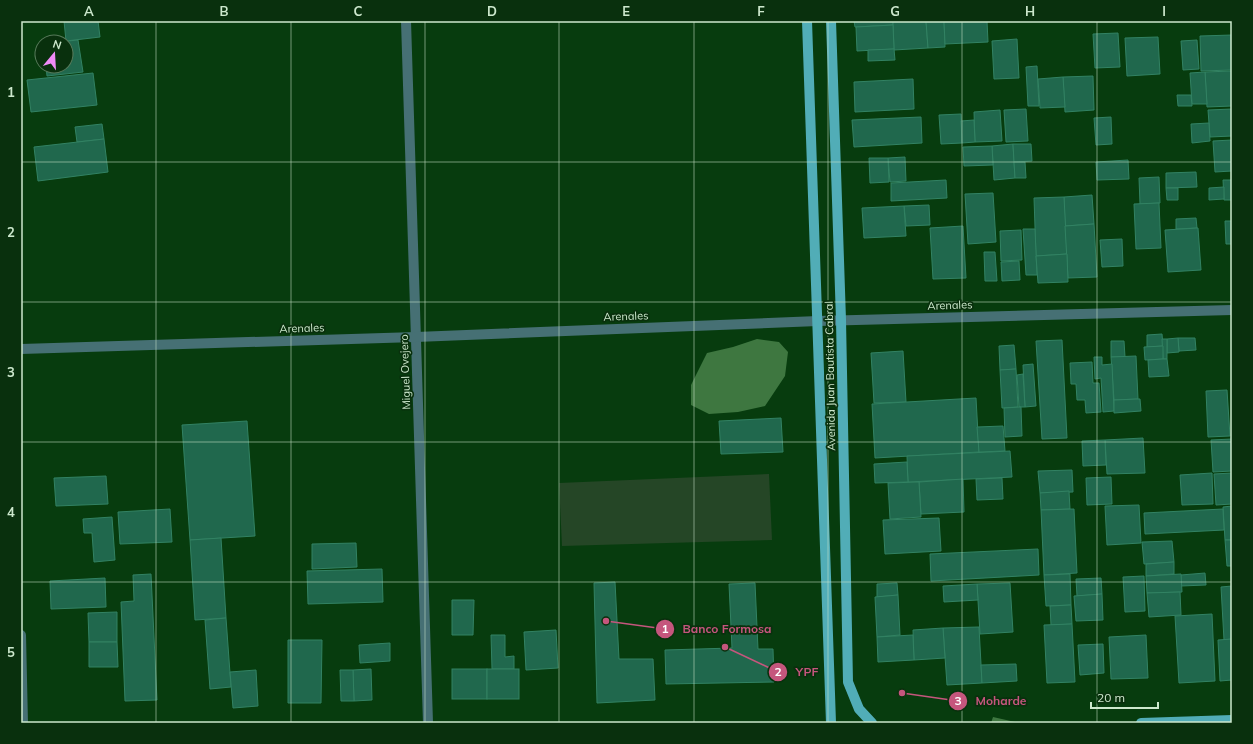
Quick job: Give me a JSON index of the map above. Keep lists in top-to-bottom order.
{
  "streets": {
    "main road": ["Avenida Juan Bautista Cabral"],
    "street": ["Arenales", "Miguel Ovejero"]
  },
  "crossings": [
    ["Arenales", "Miguel Ovejero"],
    ["Arenales", "Avenida Juan Bautista Cabral"]
  ],
  "places": ["Banco Formosa", "YPF", "Moharde"],
  "scale_bar": "20 m",
  "north": "top",
  "grid": {
    "columns": [
      "A",
      "B",
      "C",
      "D",
      "E",
      "F",
      "G",
      "H",
      "I"
    ],
    "rows": [
      "1",
      "2",
      "3",
      "4",
      "5"
    ]
  }
}
